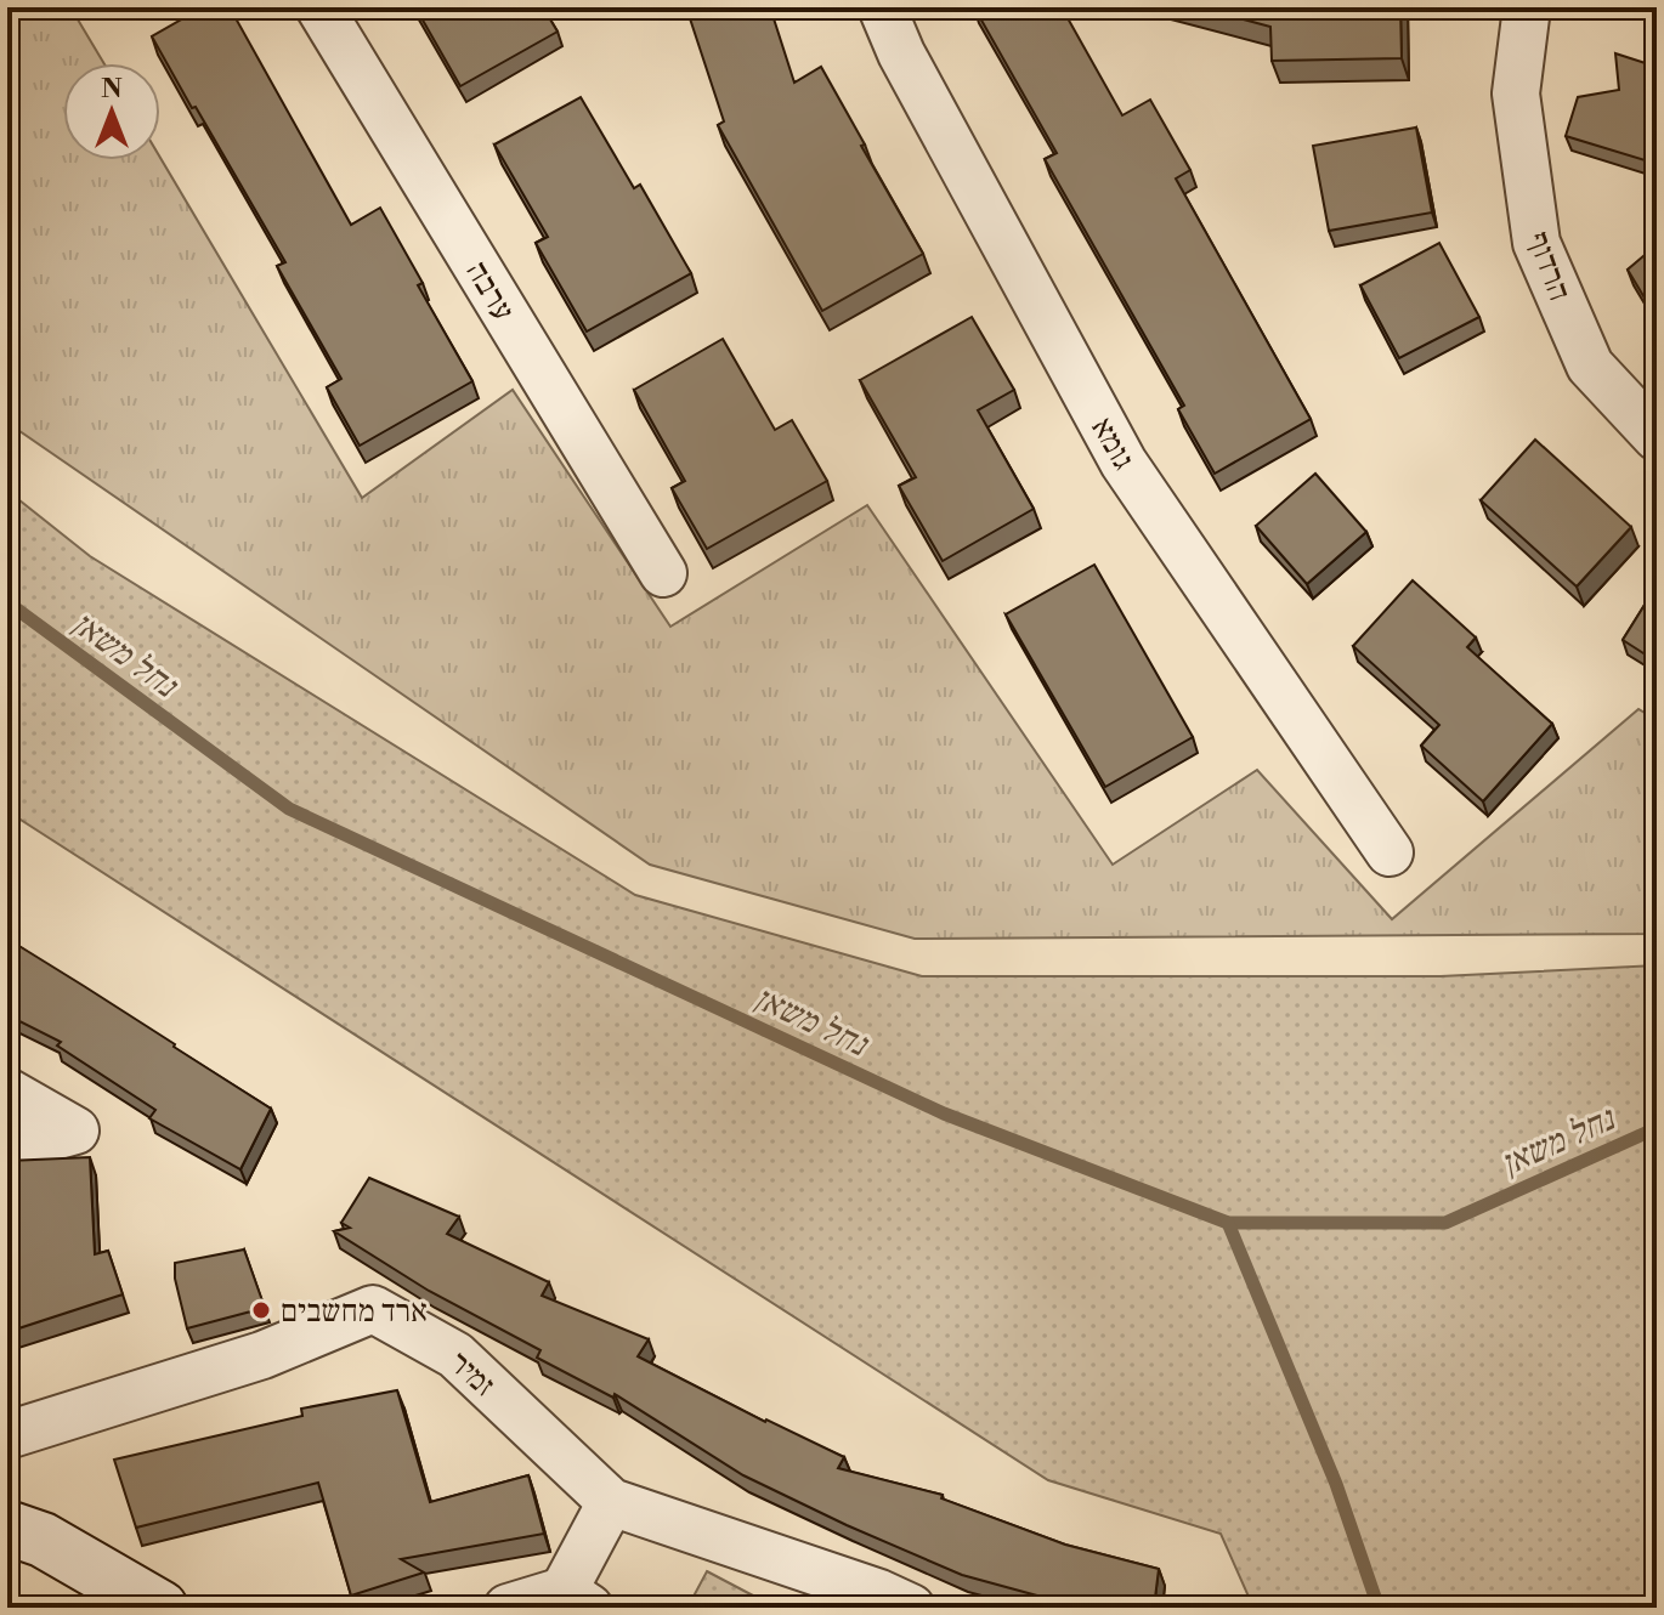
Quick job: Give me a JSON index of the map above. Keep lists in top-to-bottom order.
{
  "streets": {
    "street": [
      "הרדוף",
      "ערבה",
      "גומא",
      "זמיר"
    ]
  },
  "water": ["נחל משאן"],
  "places": ["ארד מחשבים"],
  "north": "top"
}
